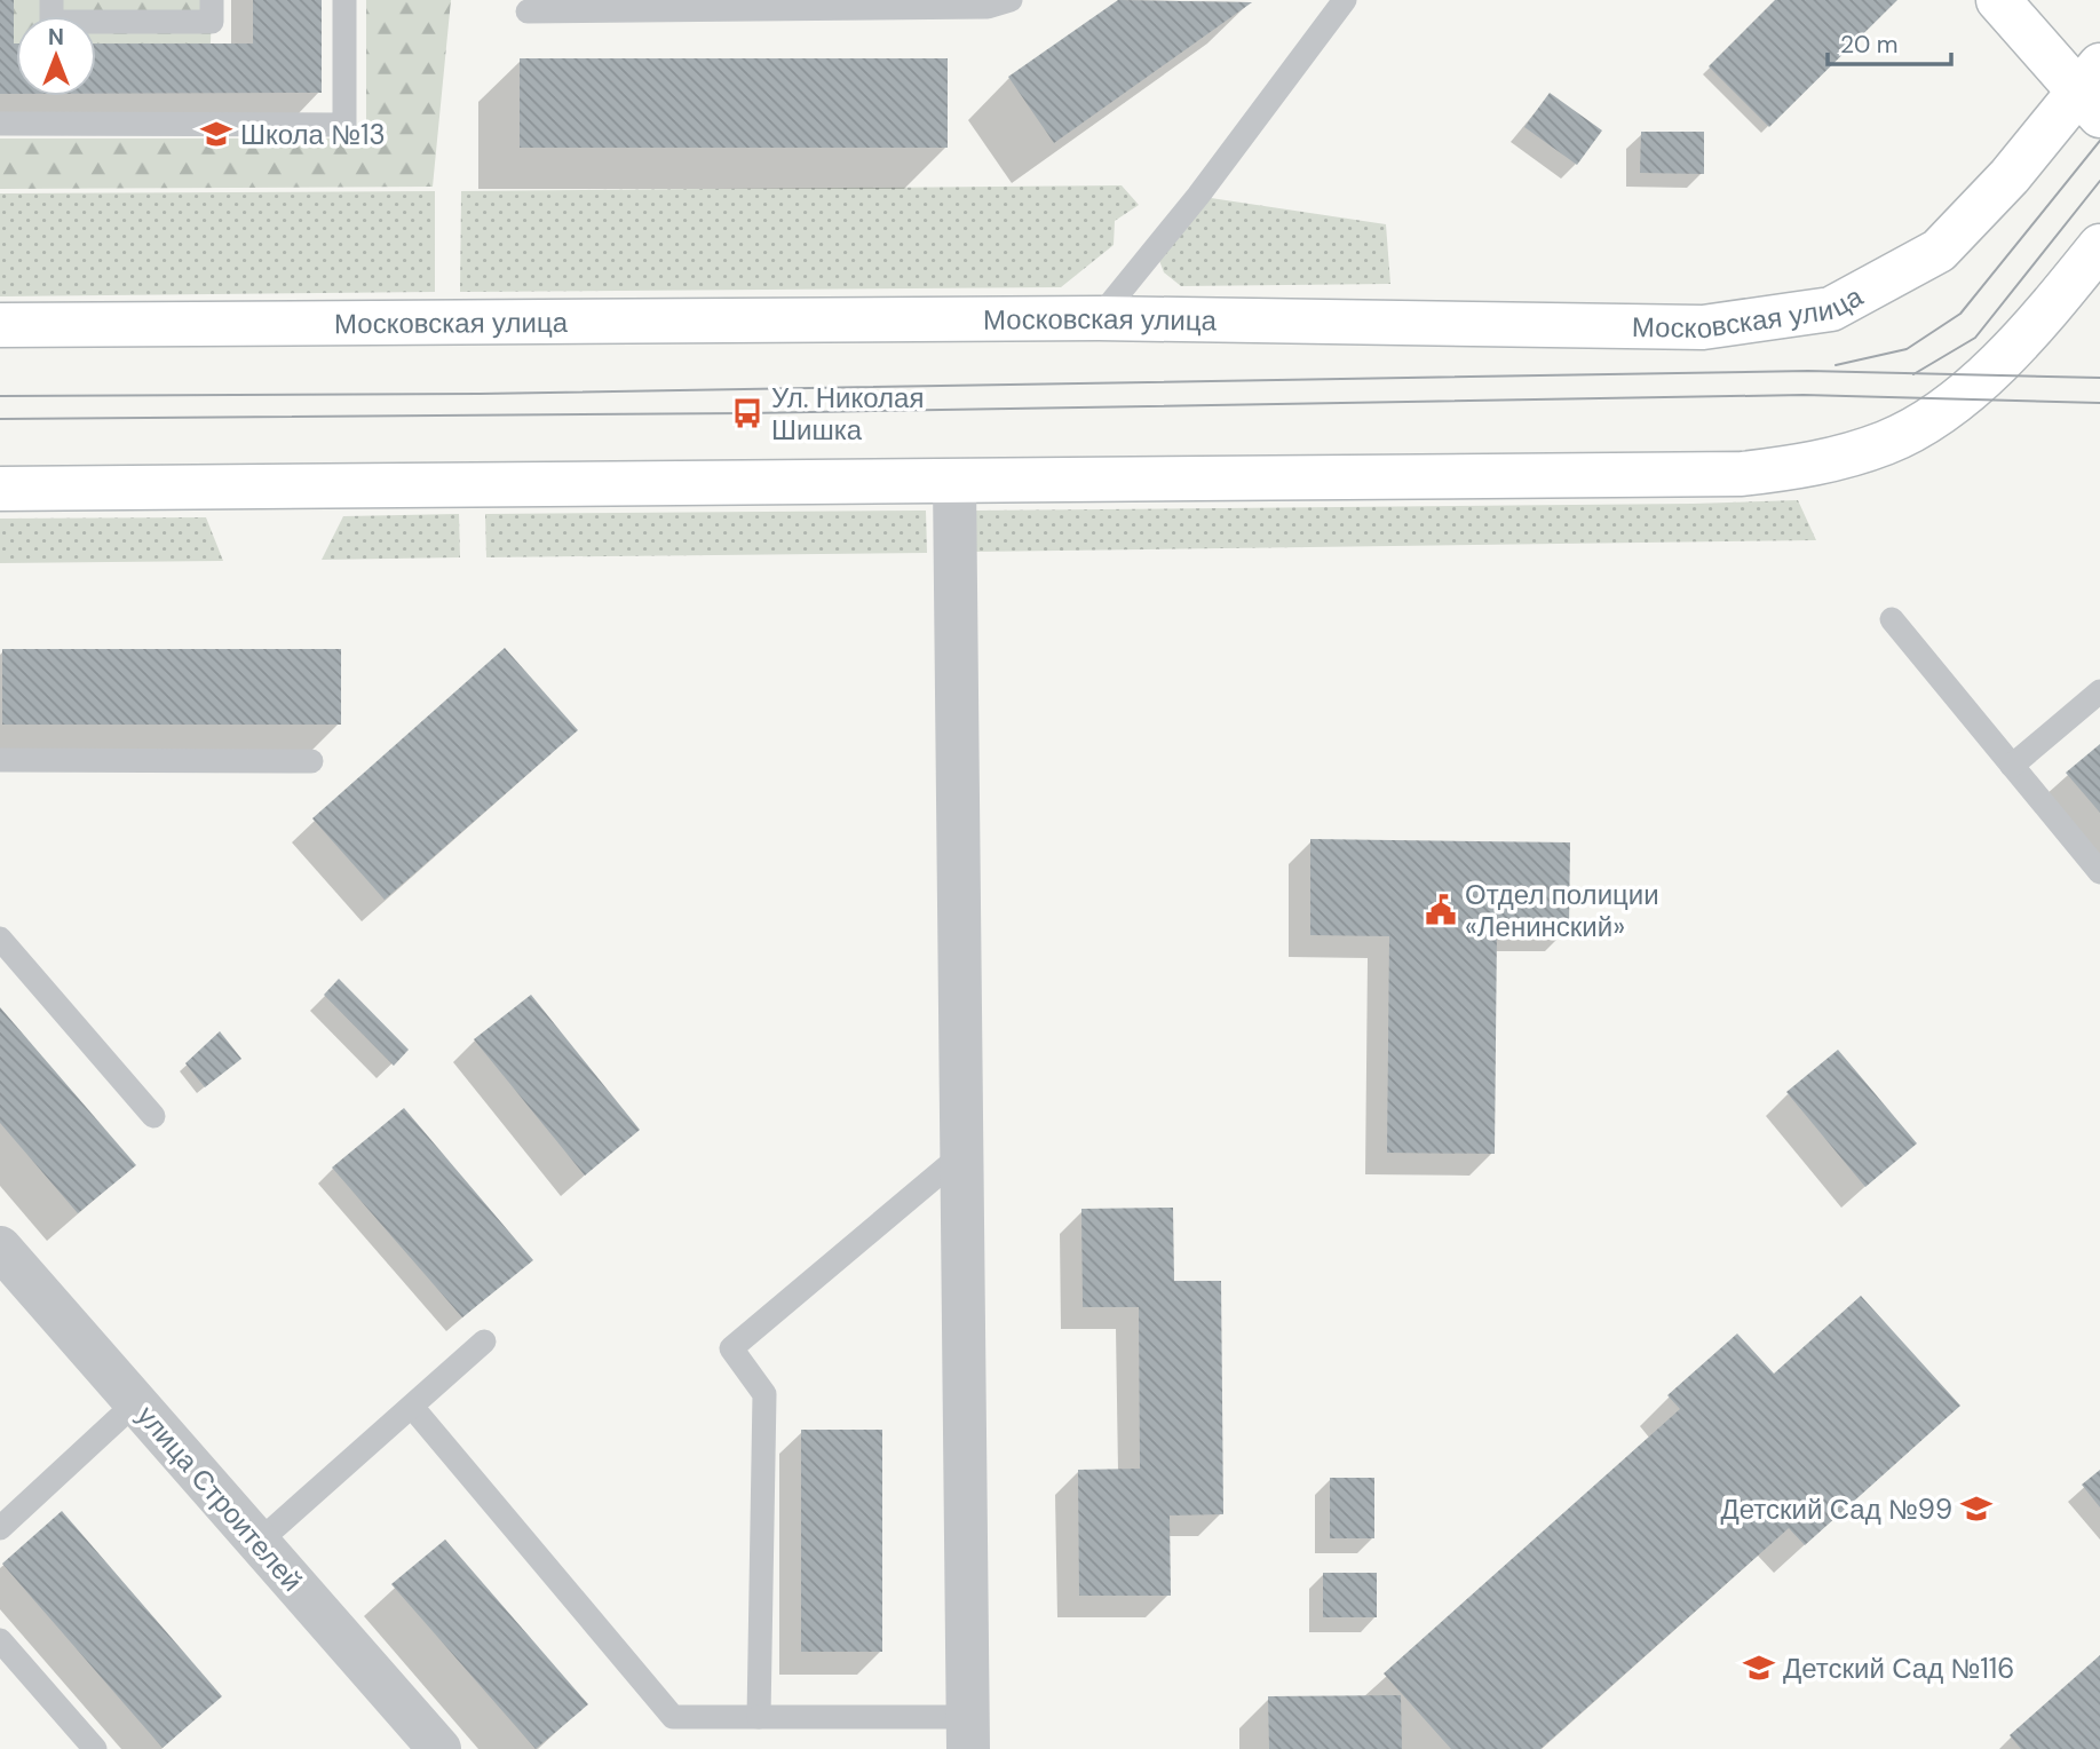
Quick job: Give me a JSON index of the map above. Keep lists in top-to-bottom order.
{
  "streets": {
    "main road": ["Московская улица"],
    "street": ["улица Строителей"]
  },
  "places": {
    "school or university": ["Школа №13", "Детский Сад №99", "Детский Сад №116"],
    "bus stop": ["Ул. Николая Шишка"],
    "public building": ["Отдел полиции «Ленинский»"]
  },
  "scale_bar": "20 m",
  "north": "top"
}
